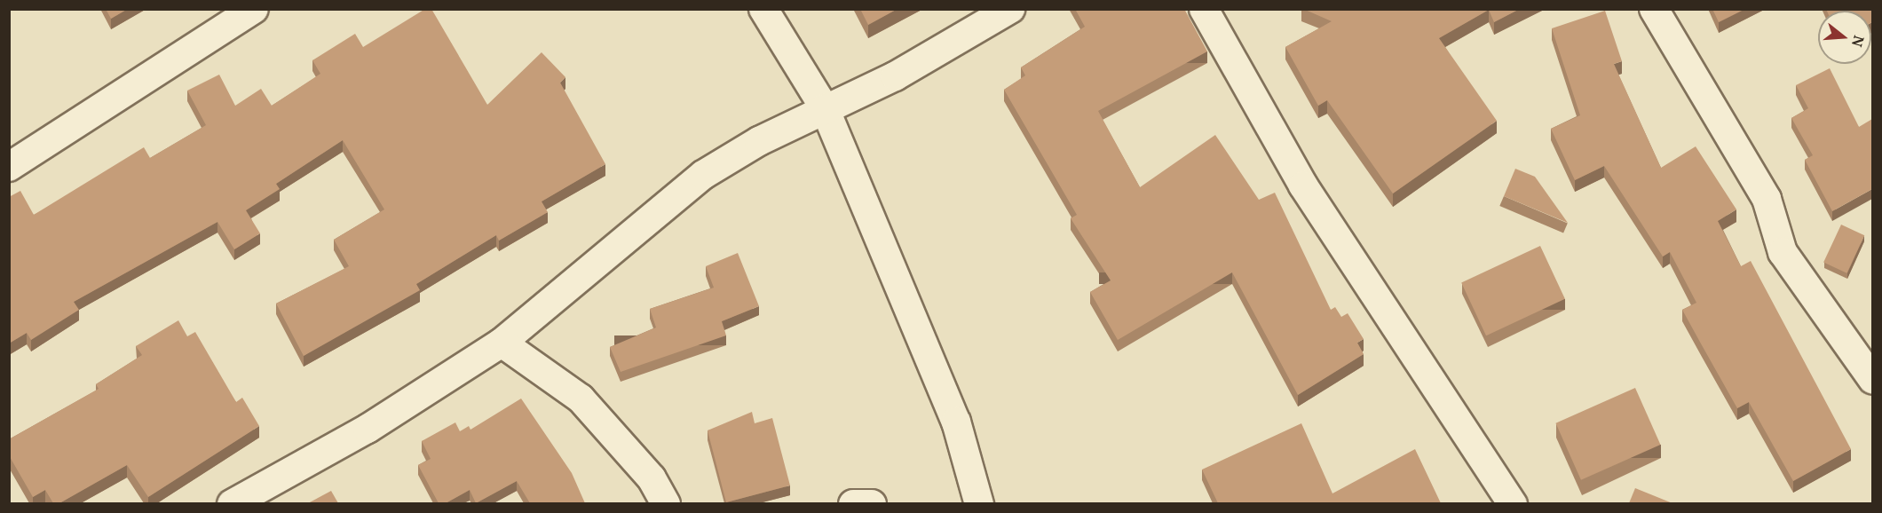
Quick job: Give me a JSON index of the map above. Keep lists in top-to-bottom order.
{
  "north": "right"
}
